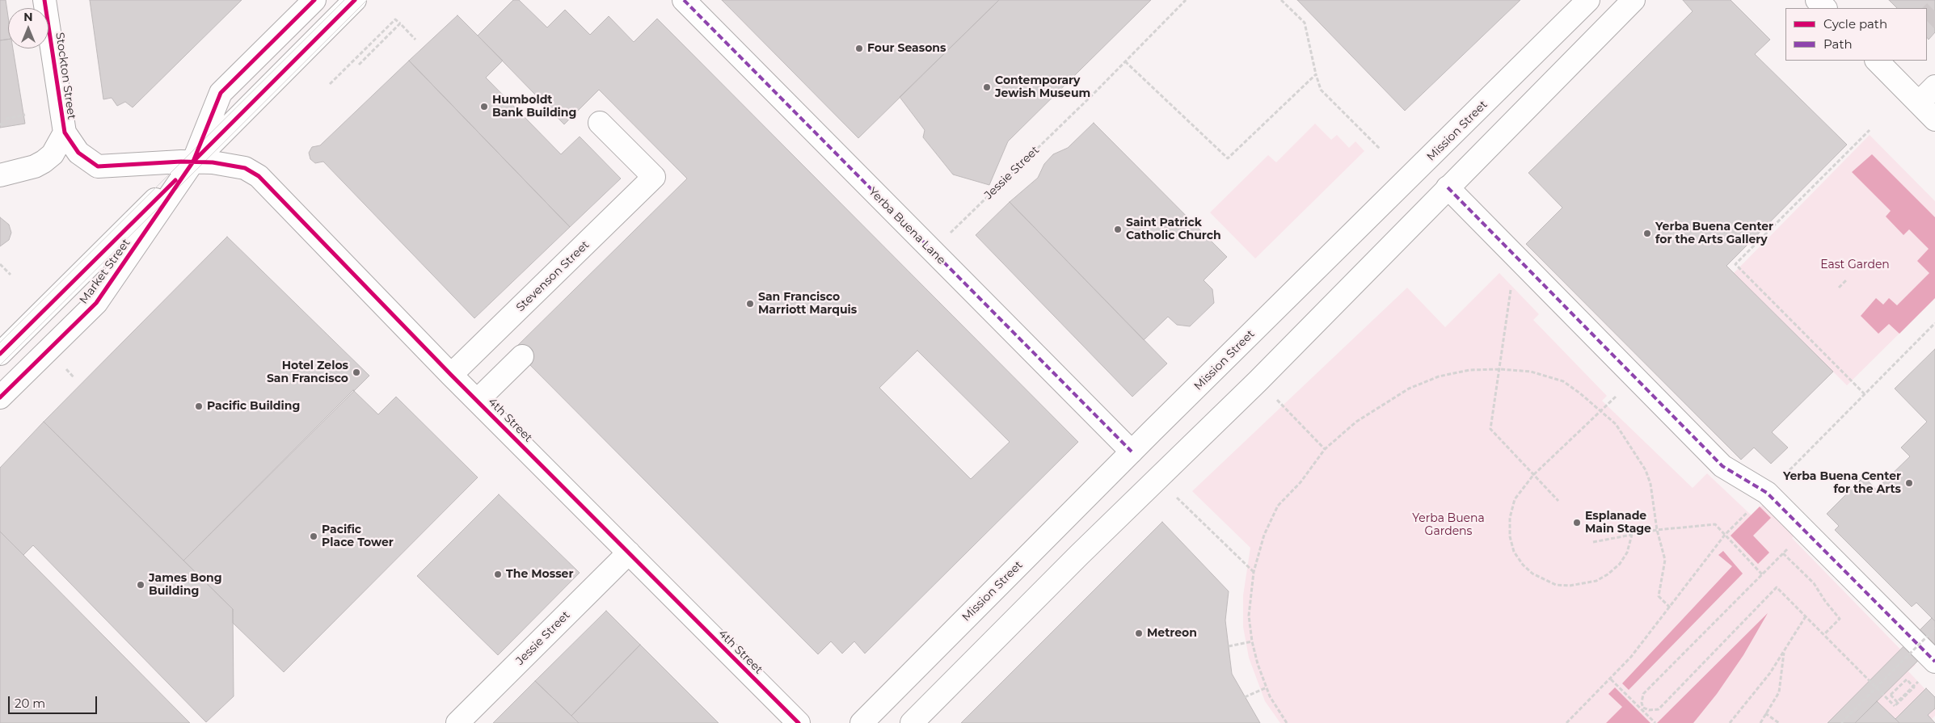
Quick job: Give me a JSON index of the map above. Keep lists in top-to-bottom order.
{
  "streets": {
    "street": [
      "Stockton Street",
      "Mission Street",
      "Jessie Street",
      "Yerba Buena Lane",
      "Market Street",
      "Stevenson Street",
      "4th Street"
    ]
  },
  "crossings": [
    ["Stockton Street", "Market Street"],
    ["Stockton Street", "4th Street"],
    ["Mission Street", "Yerba Buena Lane"],
    ["Jessie Street", "Yerba Buena Lane"],
    ["Jessie Street", "4th Street"],
    ["Market Street", "4th Street"],
    ["Stevenson Street", "4th Street"]
  ],
  "parks": ["East Garden", "Yerba Buena Gardens"],
  "places": [
    "Four Seasons",
    "Contemporary Jewish Museum",
    "Humboldt Bank Building",
    "Saint Patrick Catholic Church",
    "Yerba Buena Center for the Arts Gallery",
    "San Francisco Marriott Marquis",
    "Hotel Zelos San Francisco",
    "Pacific Building",
    "Yerba Buena Center for the Arts",
    "Esplanade Main Stage",
    "Pacific Place Tower",
    "The Mosser",
    "James Bong Building",
    "Metreon"
  ],
  "legend": ["Cycle path", "Path"],
  "scale_bar": "20 m",
  "north": "top"
}
